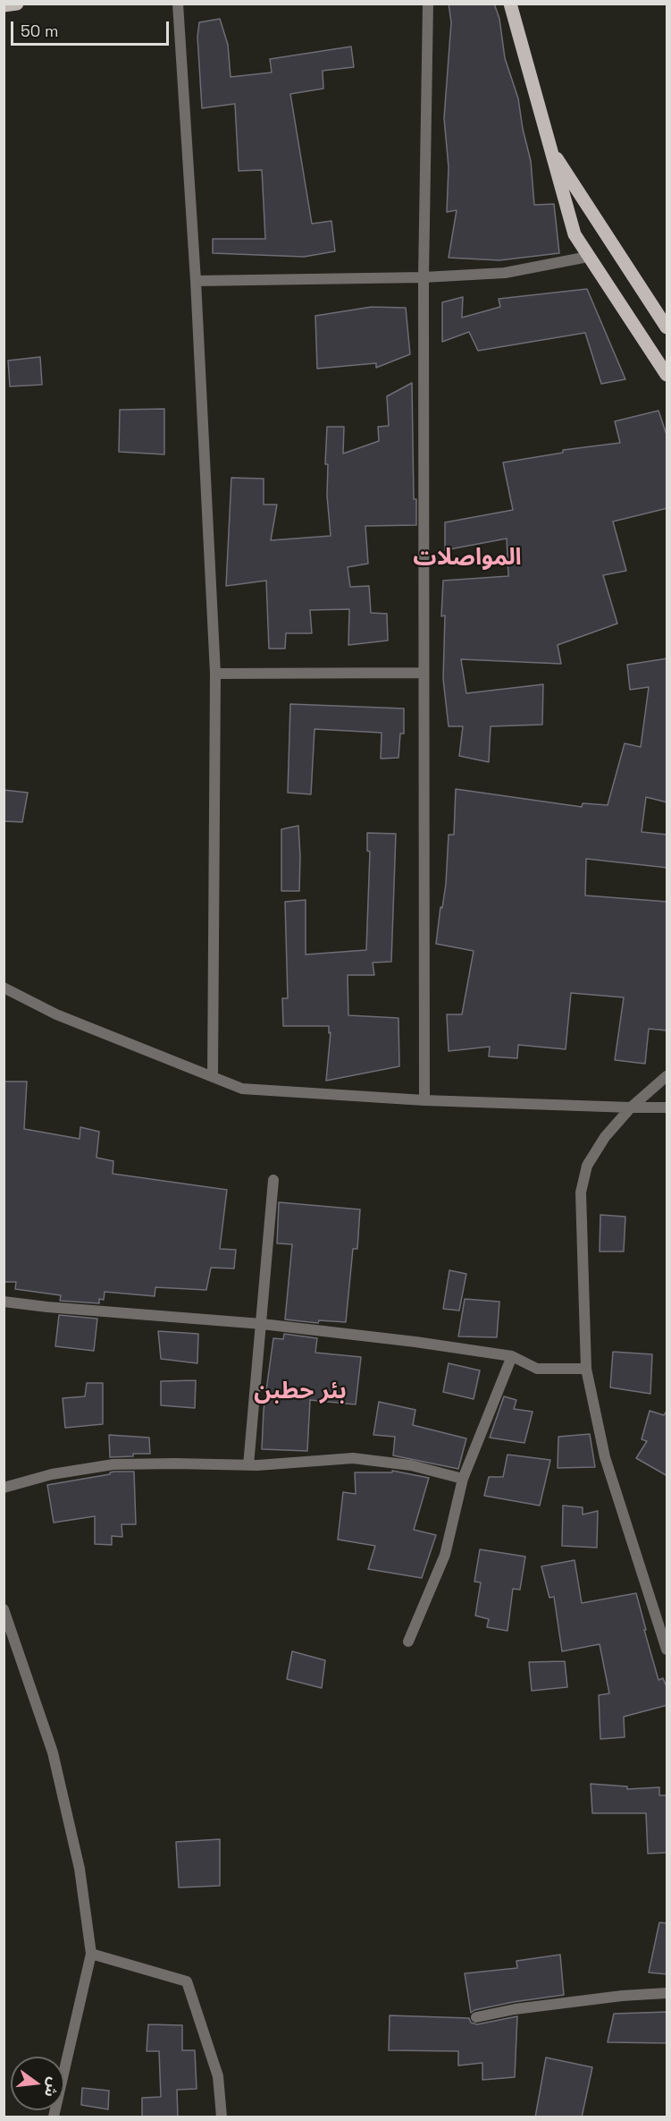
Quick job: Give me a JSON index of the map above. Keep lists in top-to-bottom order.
{
  "districts": ["المواصلات", "بئر حطبن"],
  "scale_bar": "50 m",
  "north": "right"
}
